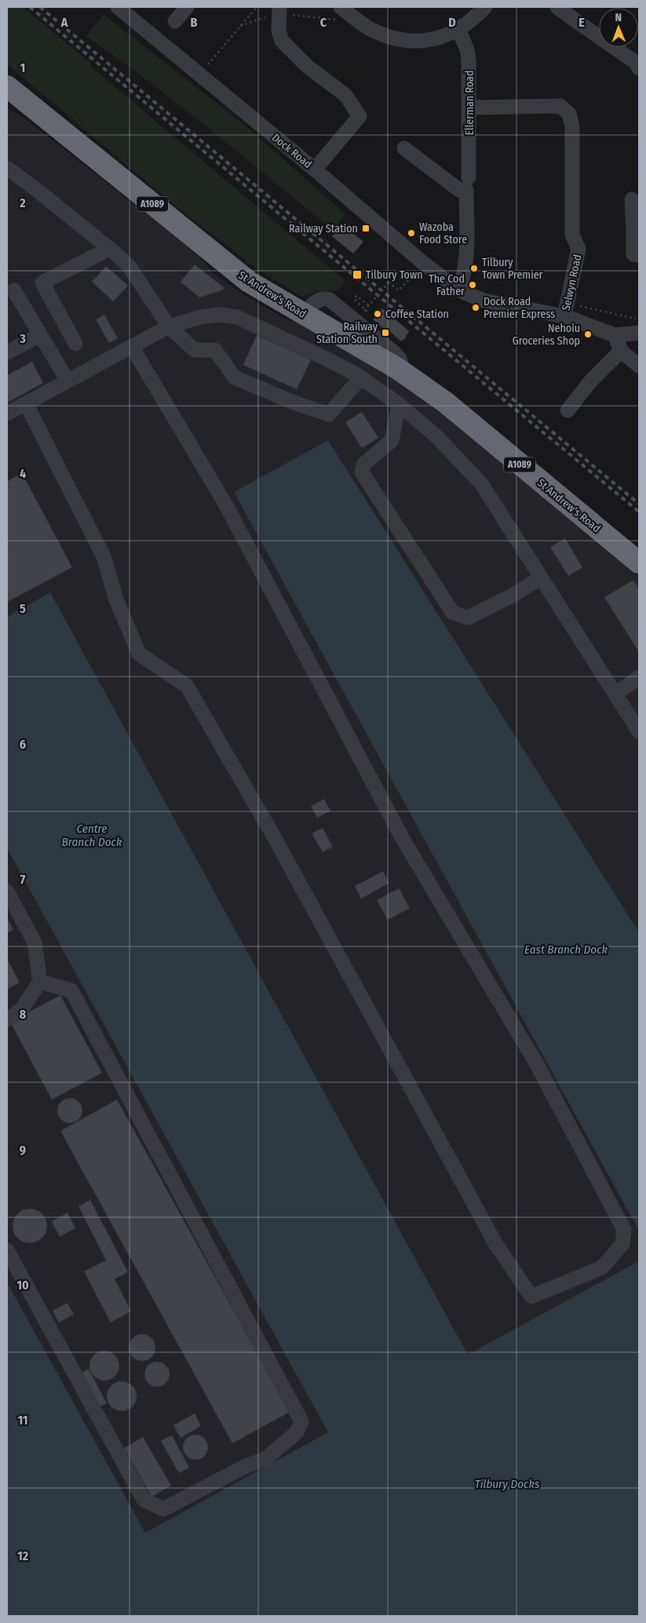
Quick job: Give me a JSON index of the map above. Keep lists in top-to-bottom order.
{
  "streets": {
    "highway": ["A1089", "St Andrew's Road"],
    "street": ["Ellerman Road", "Dock Road", "Selwyn Road"]
  },
  "crossings": [
    ["Ellerman Road", "Dock Road"],
    ["Ellerman Road", "Selwyn Road"],
    ["Dock Road", "Selwyn Road"]
  ],
  "water": ["Centre Branch Dock", "East Branch Dock", "Tilbury Docks"],
  "places": {
    "transit": ["Railway Station", "Tilbury Town", "Railway Station South"],
    "other": [
      "Wazoba Food Store",
      "Tilbury Town Premier",
      "The Cod Father",
      "Dock Road Premier Express",
      "Coffee Station",
      "Nehoiu Groceries Shop"
    ]
  },
  "north": "top",
  "grid": {
    "columns": [
      "A",
      "B",
      "C",
      "D",
      "E"
    ],
    "rows": [
      "1",
      "2",
      "3",
      "4",
      "5",
      "6",
      "7",
      "8",
      "9",
      "10",
      "11",
      "12"
    ]
  }
}
